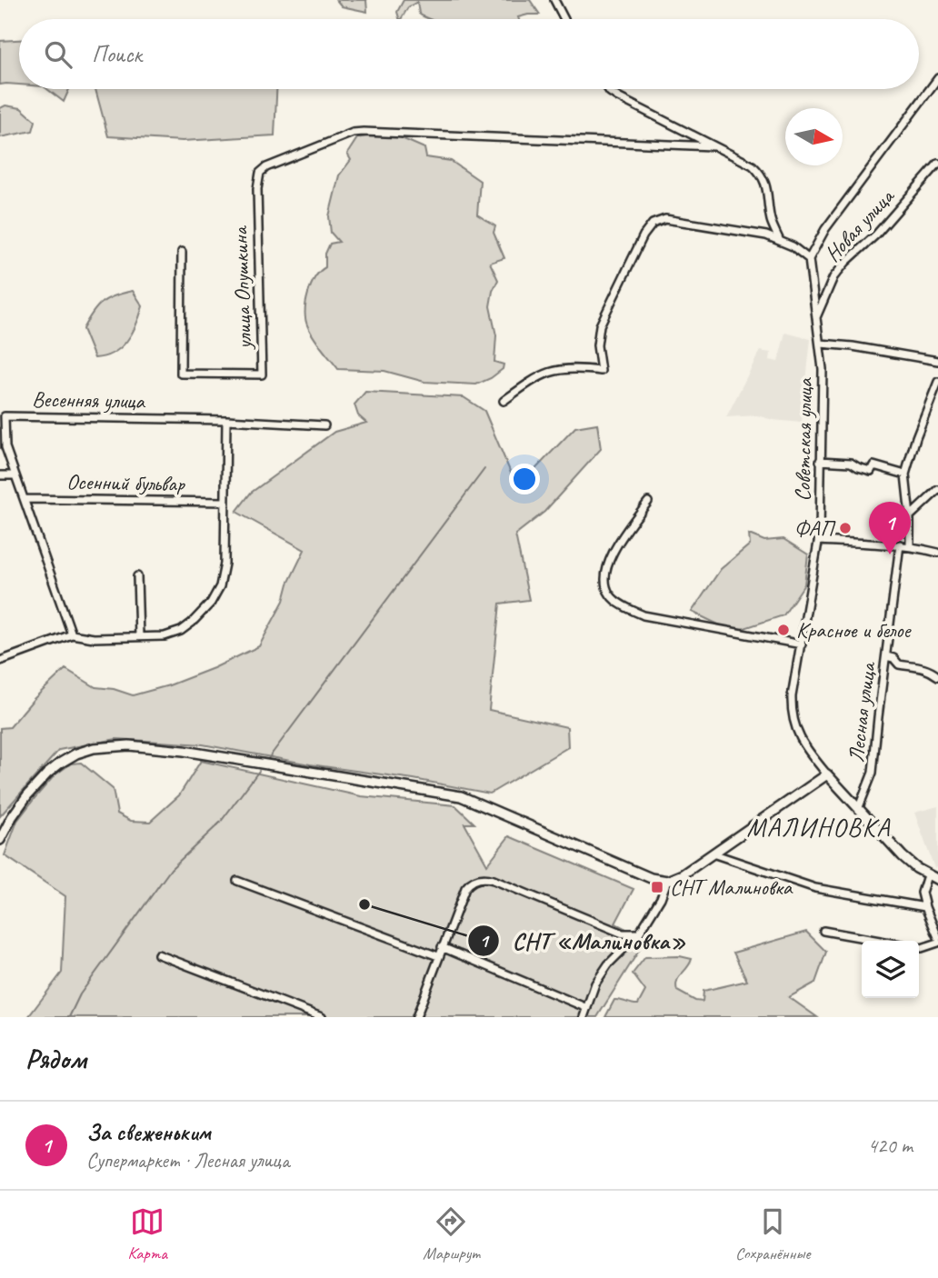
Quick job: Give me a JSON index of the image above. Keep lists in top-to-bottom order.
{
  "streets": {
    "street": [
      "Новая улица",
      "улица Опушкина",
      "Весенняя улица",
      "Советская улица",
      "Осенний бульвар",
      "Лесная улица"
    ]
  },
  "crossings": [
    ["Новая улица", "Советская улица"],
    ["Весенняя улица", "Осенний бульвар"]
  ],
  "districts": ["МАЛИНОВКА"],
  "places": {
    "other": ["ФАП", "Красное и белое", "СНТ «Малиновка»"],
    "transit": ["СНТ Малиновка"]
  },
  "north": "right",
  "page": {
    "search": "Поиск",
    "pins": "1",
    "heading": "Рядом",
    "list": [
      {
        "mark": "1",
        "name": "За свеженьким",
        "note": "Супермаркет · Лесная улица",
        "value": "420 m"
      }
    ],
    "nav": ["Карта", "Маршрут", "Сохранённые"]
  }
}
